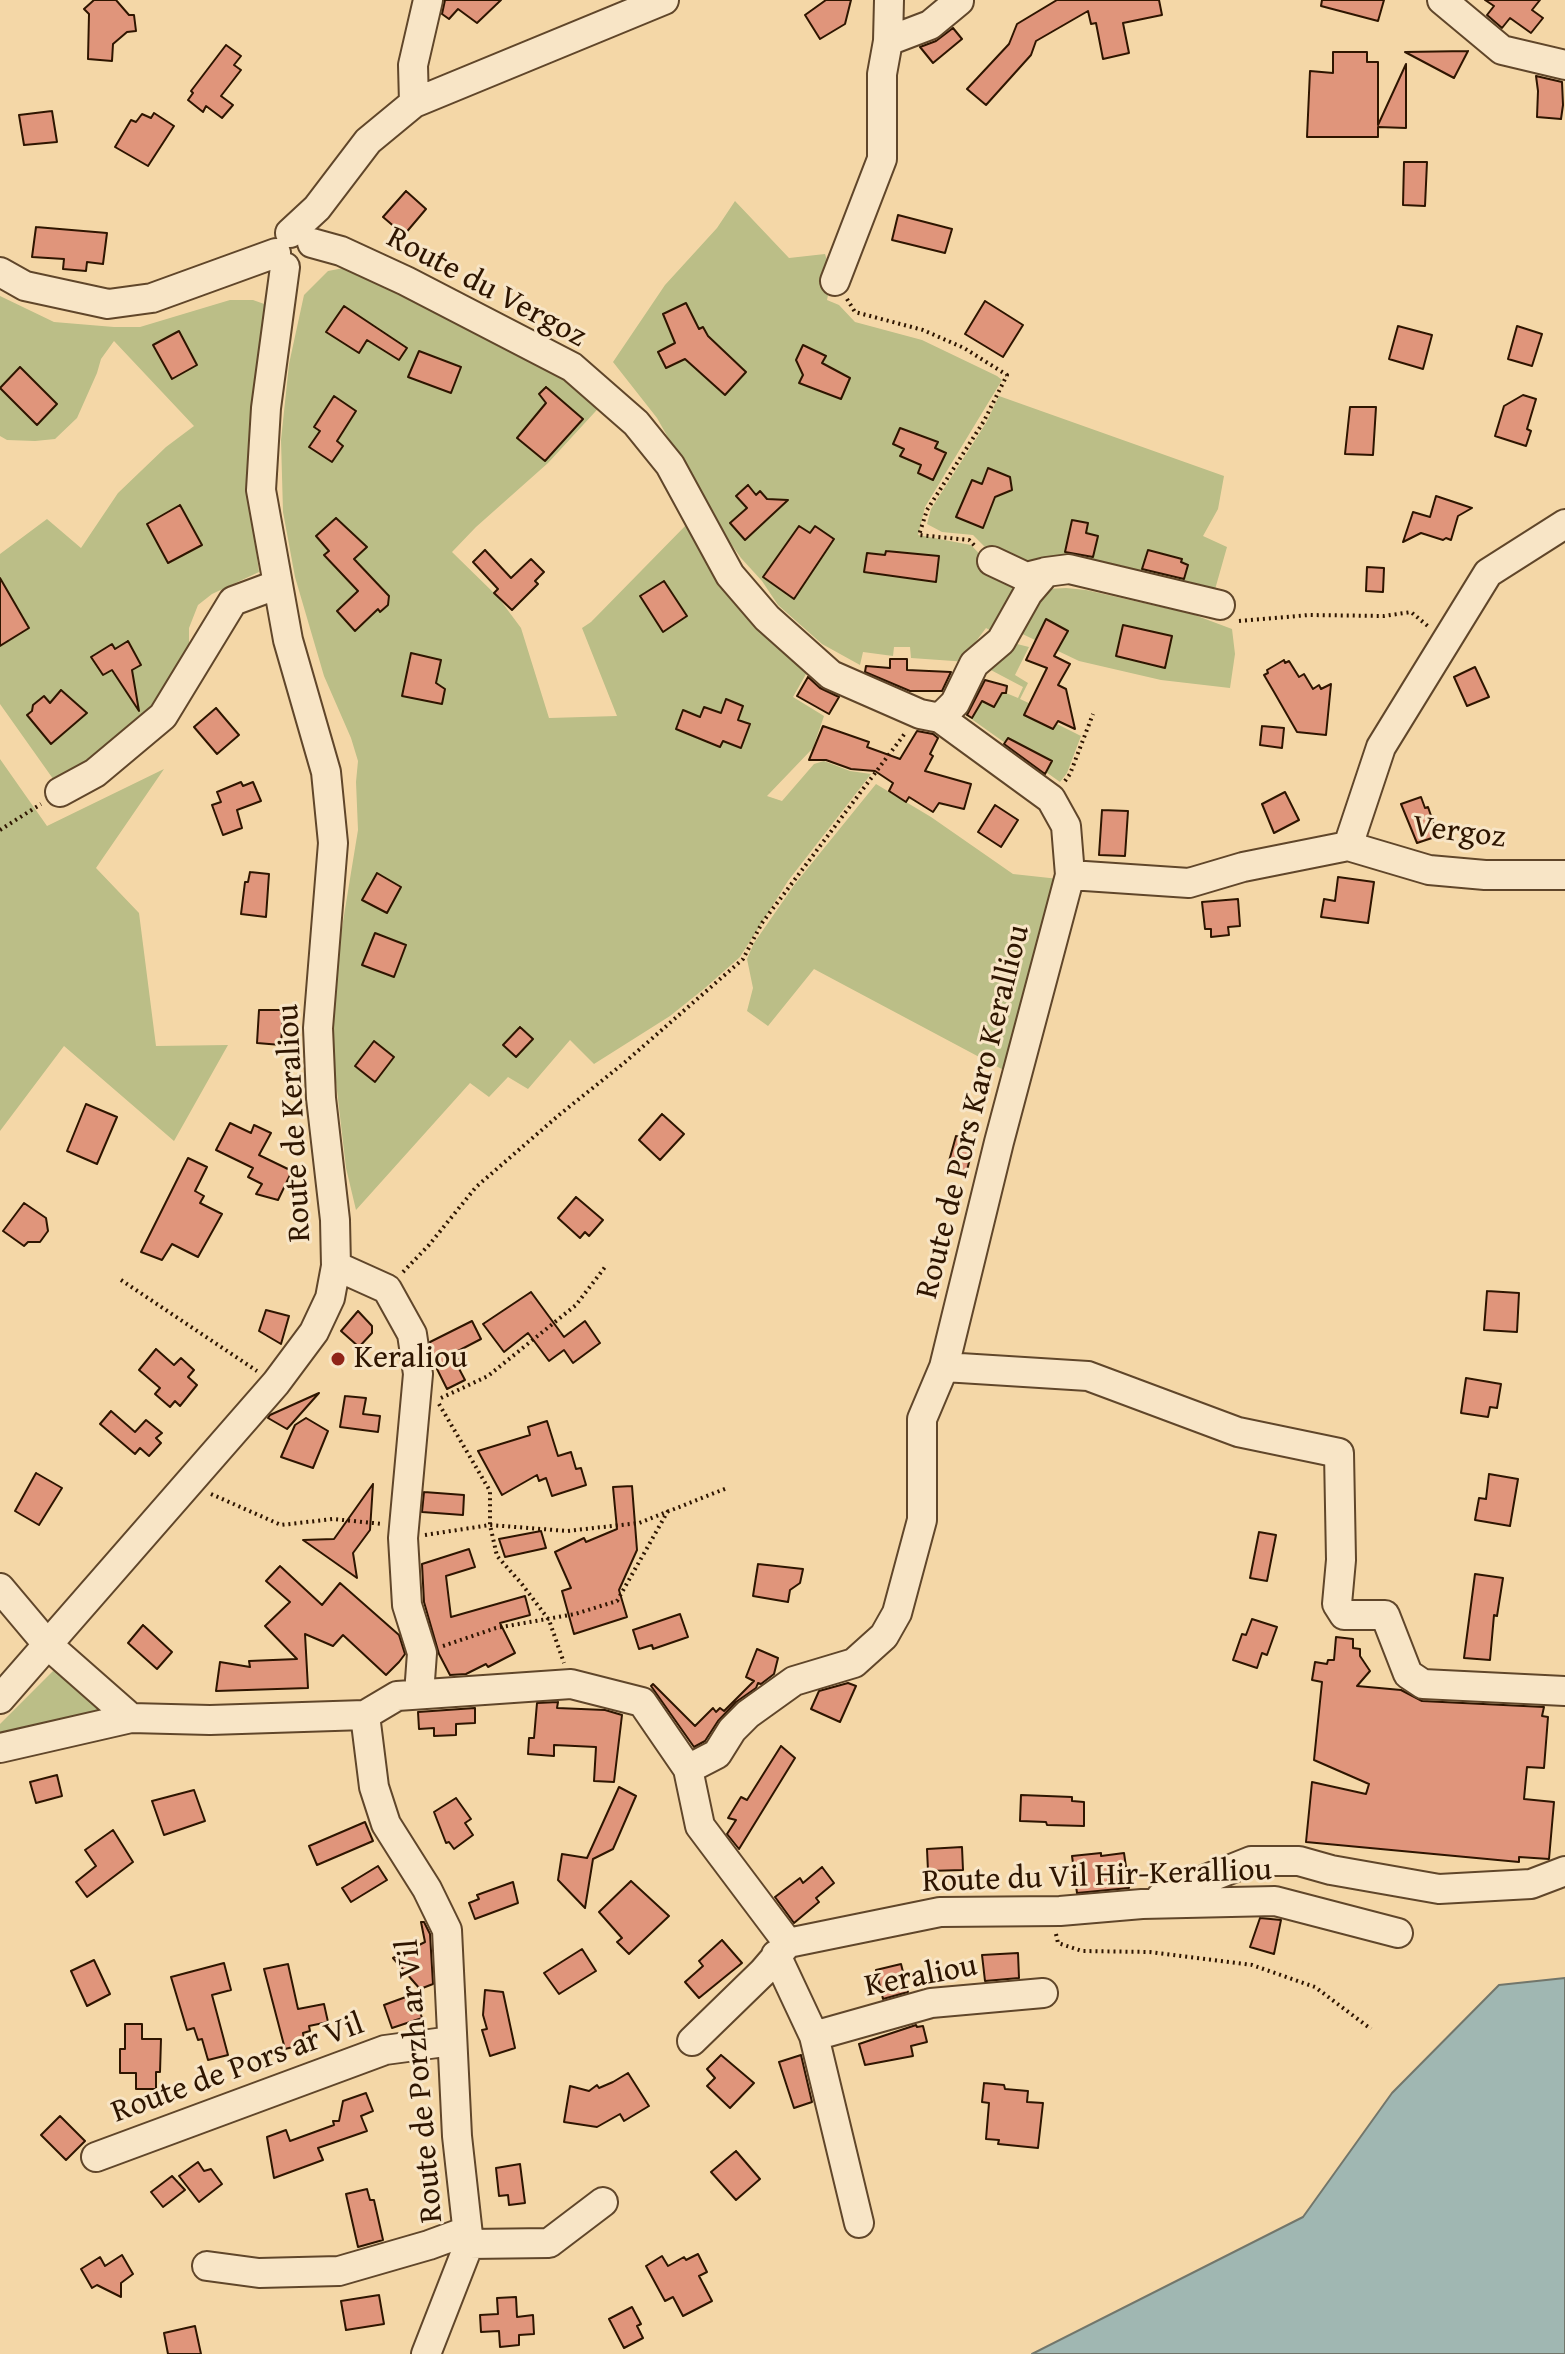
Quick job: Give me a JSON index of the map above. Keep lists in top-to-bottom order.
{
  "streets": {
    "street": [
      "Route du Vergoz",
      "Vergoz",
      "Route de Pors Karo Keralliou",
      "Route de Keraliou",
      "Route du Vil Hir-Keralliou",
      "Keraliou",
      "Route de Pors ar Vil",
      "Route de Porzh ar Vil"
    ]
  },
  "crossings": [
    ["Route du Vergoz", "Route de Keraliou"],
    ["Route de Pors ar Vil", "Route de Porzh ar Vil"]
  ],
  "places": ["Keraliou"]
}
